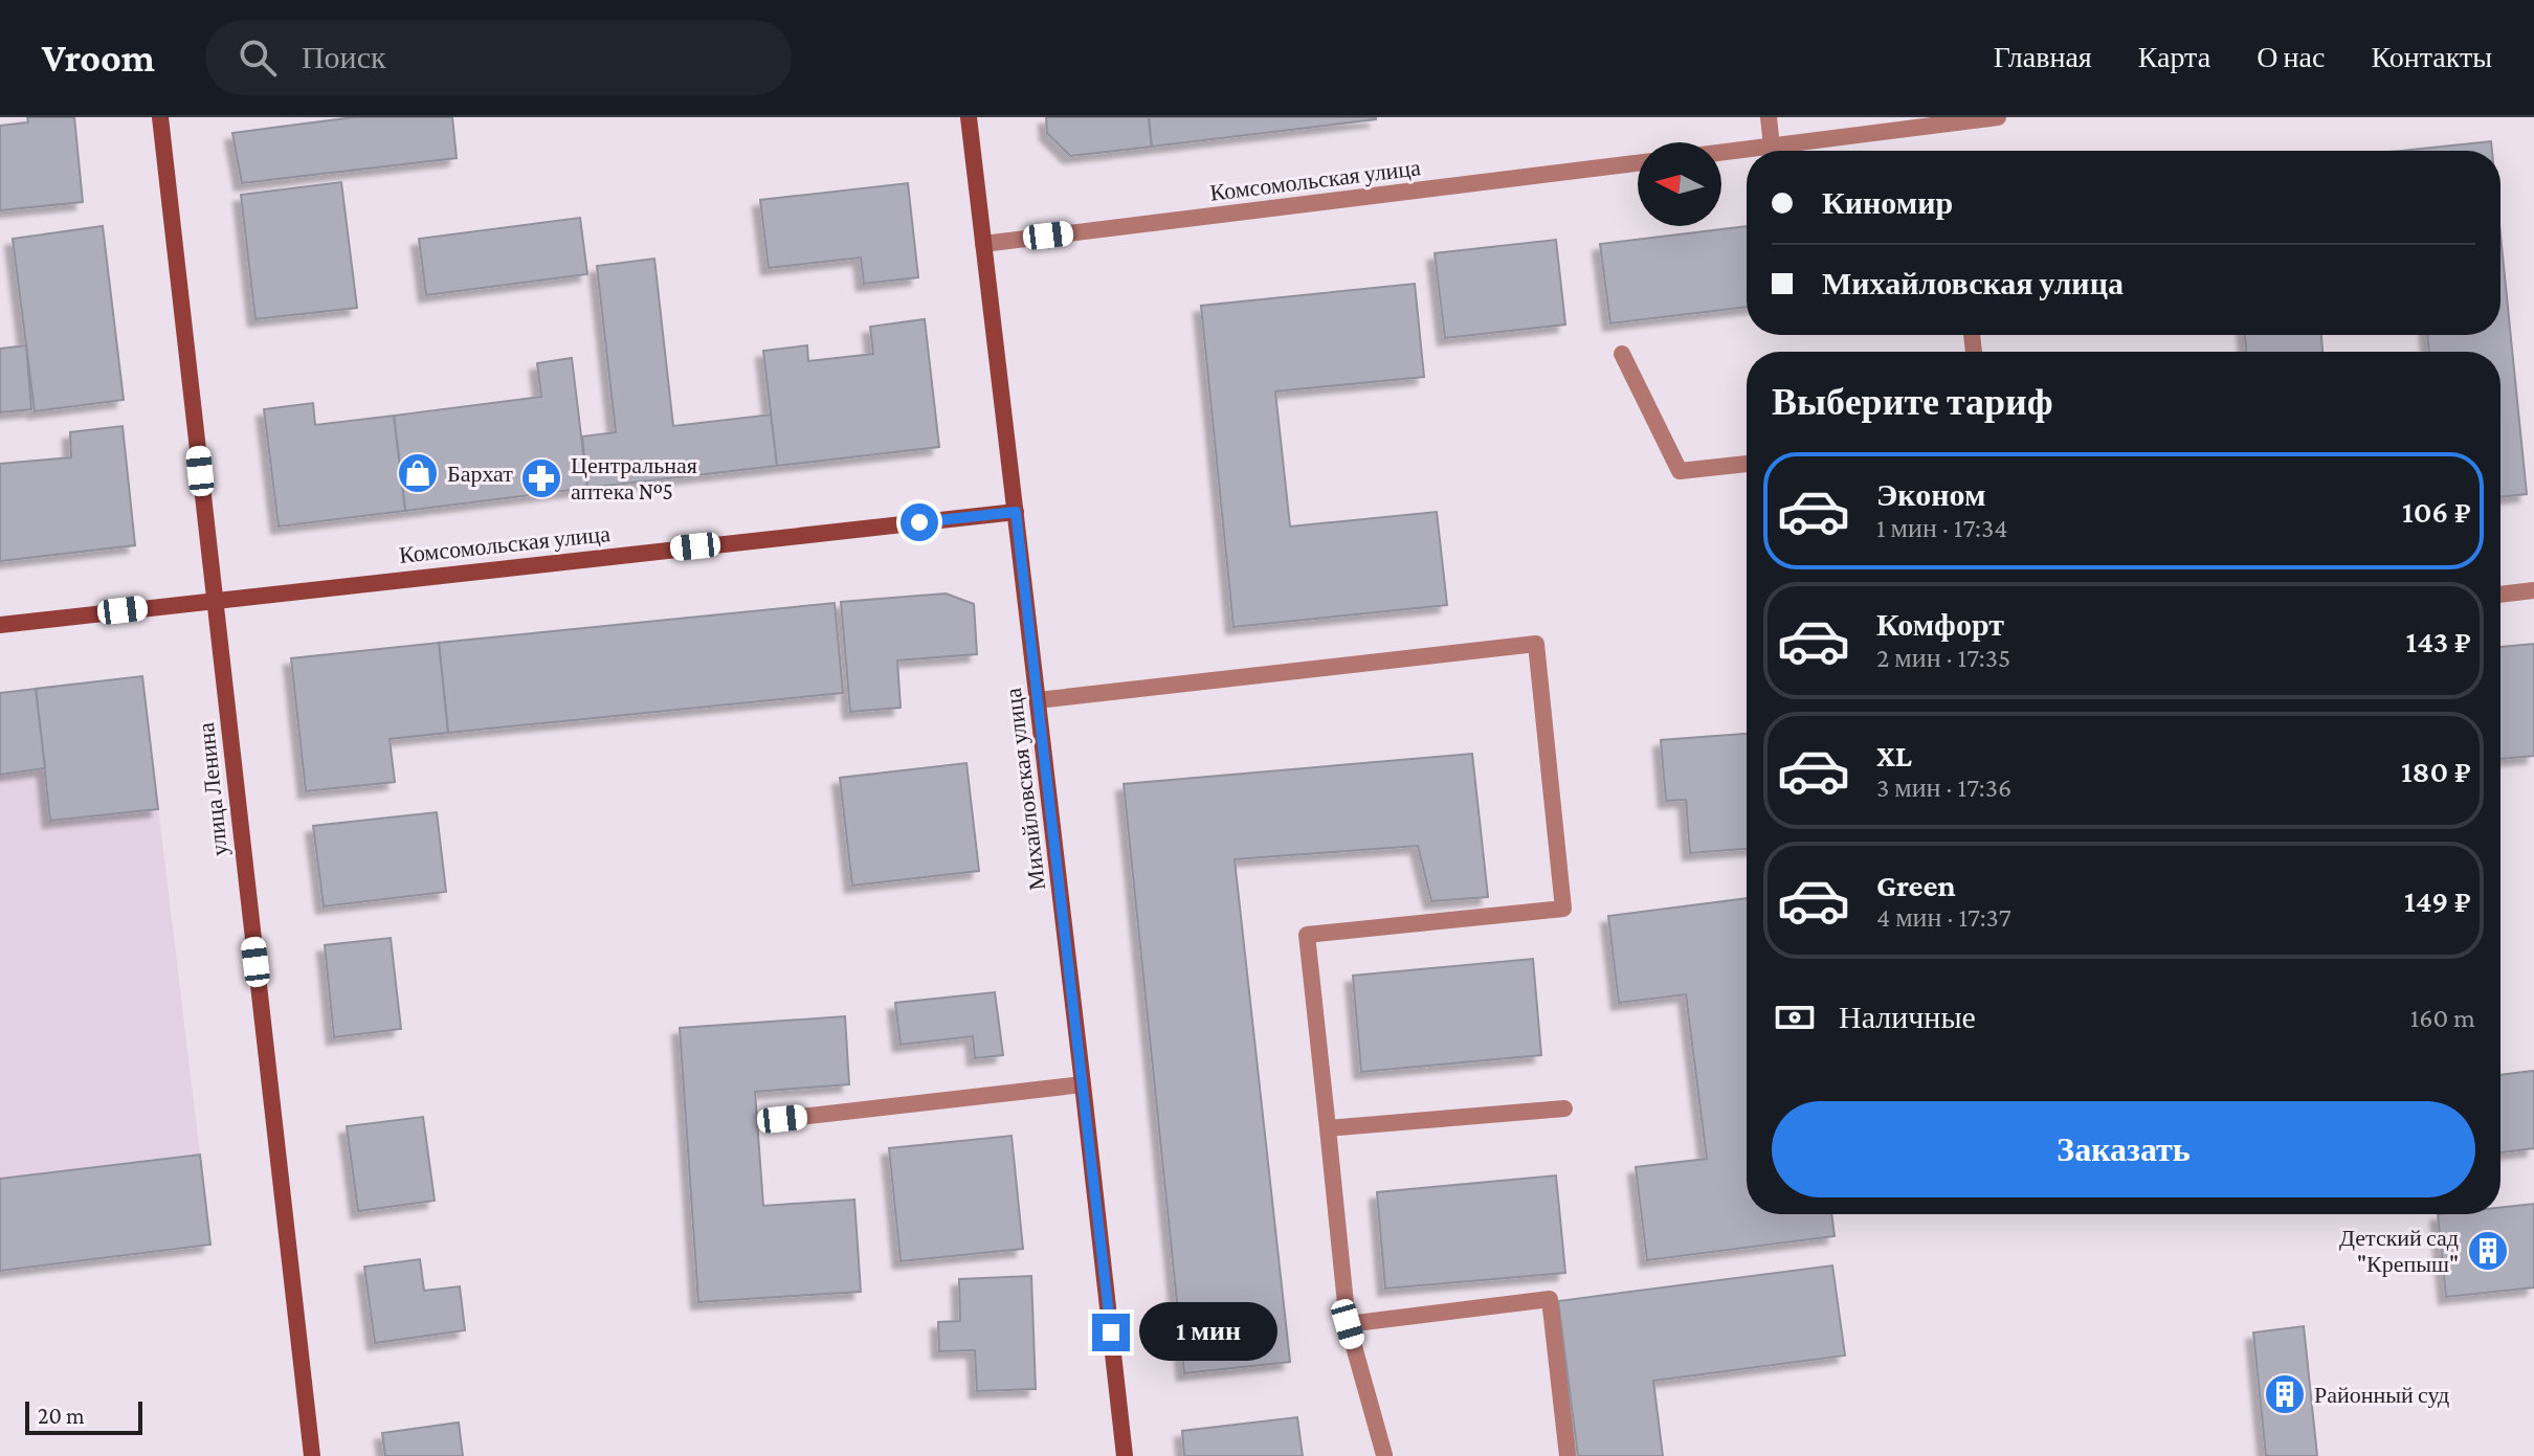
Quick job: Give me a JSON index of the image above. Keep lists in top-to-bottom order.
{
  "streets": {
    "main road": ["Комсомольская улица", "улица Ленина", "Михайловская улица"]
  },
  "crossings": [
    ["Комсомольская улица", "улица Ленина"],
    ["Комсомольская улица", "Михайловская улица"]
  ],
  "places": {
    "shop": ["Бархат"],
    "pharmacy": ["Центральная аптека №5"],
    "building": ["Детский сад \"Крепыш\"", "Районный суд"]
  },
  "scale_bar": "20 m",
  "north": "left",
  "page": {
    "header": "Vroom",
    "search": "Поиск",
    "nav": [
      "Главная",
      "Карта",
      "О нас",
      "Контакты"
    ],
    "banner": ["Киномир", "Михайловская улица"],
    "heading": "Выберите тариф",
    "list": [
      {
        "name": "Эконом",
        "note": "1 мин · 17:34",
        "value": "106 ₽"
      },
      {
        "name": "Комфорт",
        "note": "2 мин · 17:35",
        "value": "143 ₽"
      },
      {
        "name": "XL",
        "note": "3 мин · 17:36",
        "value": "180 ₽"
      },
      {
        "name": "Green",
        "note": "4 мин · 17:37",
        "value": "149 ₽"
      }
    ],
    "pay": ["Наличные", "160 m"],
    "buttons": "Заказать",
    "bubble": "1 мин",
    "scale": "20 m"
  }
}
